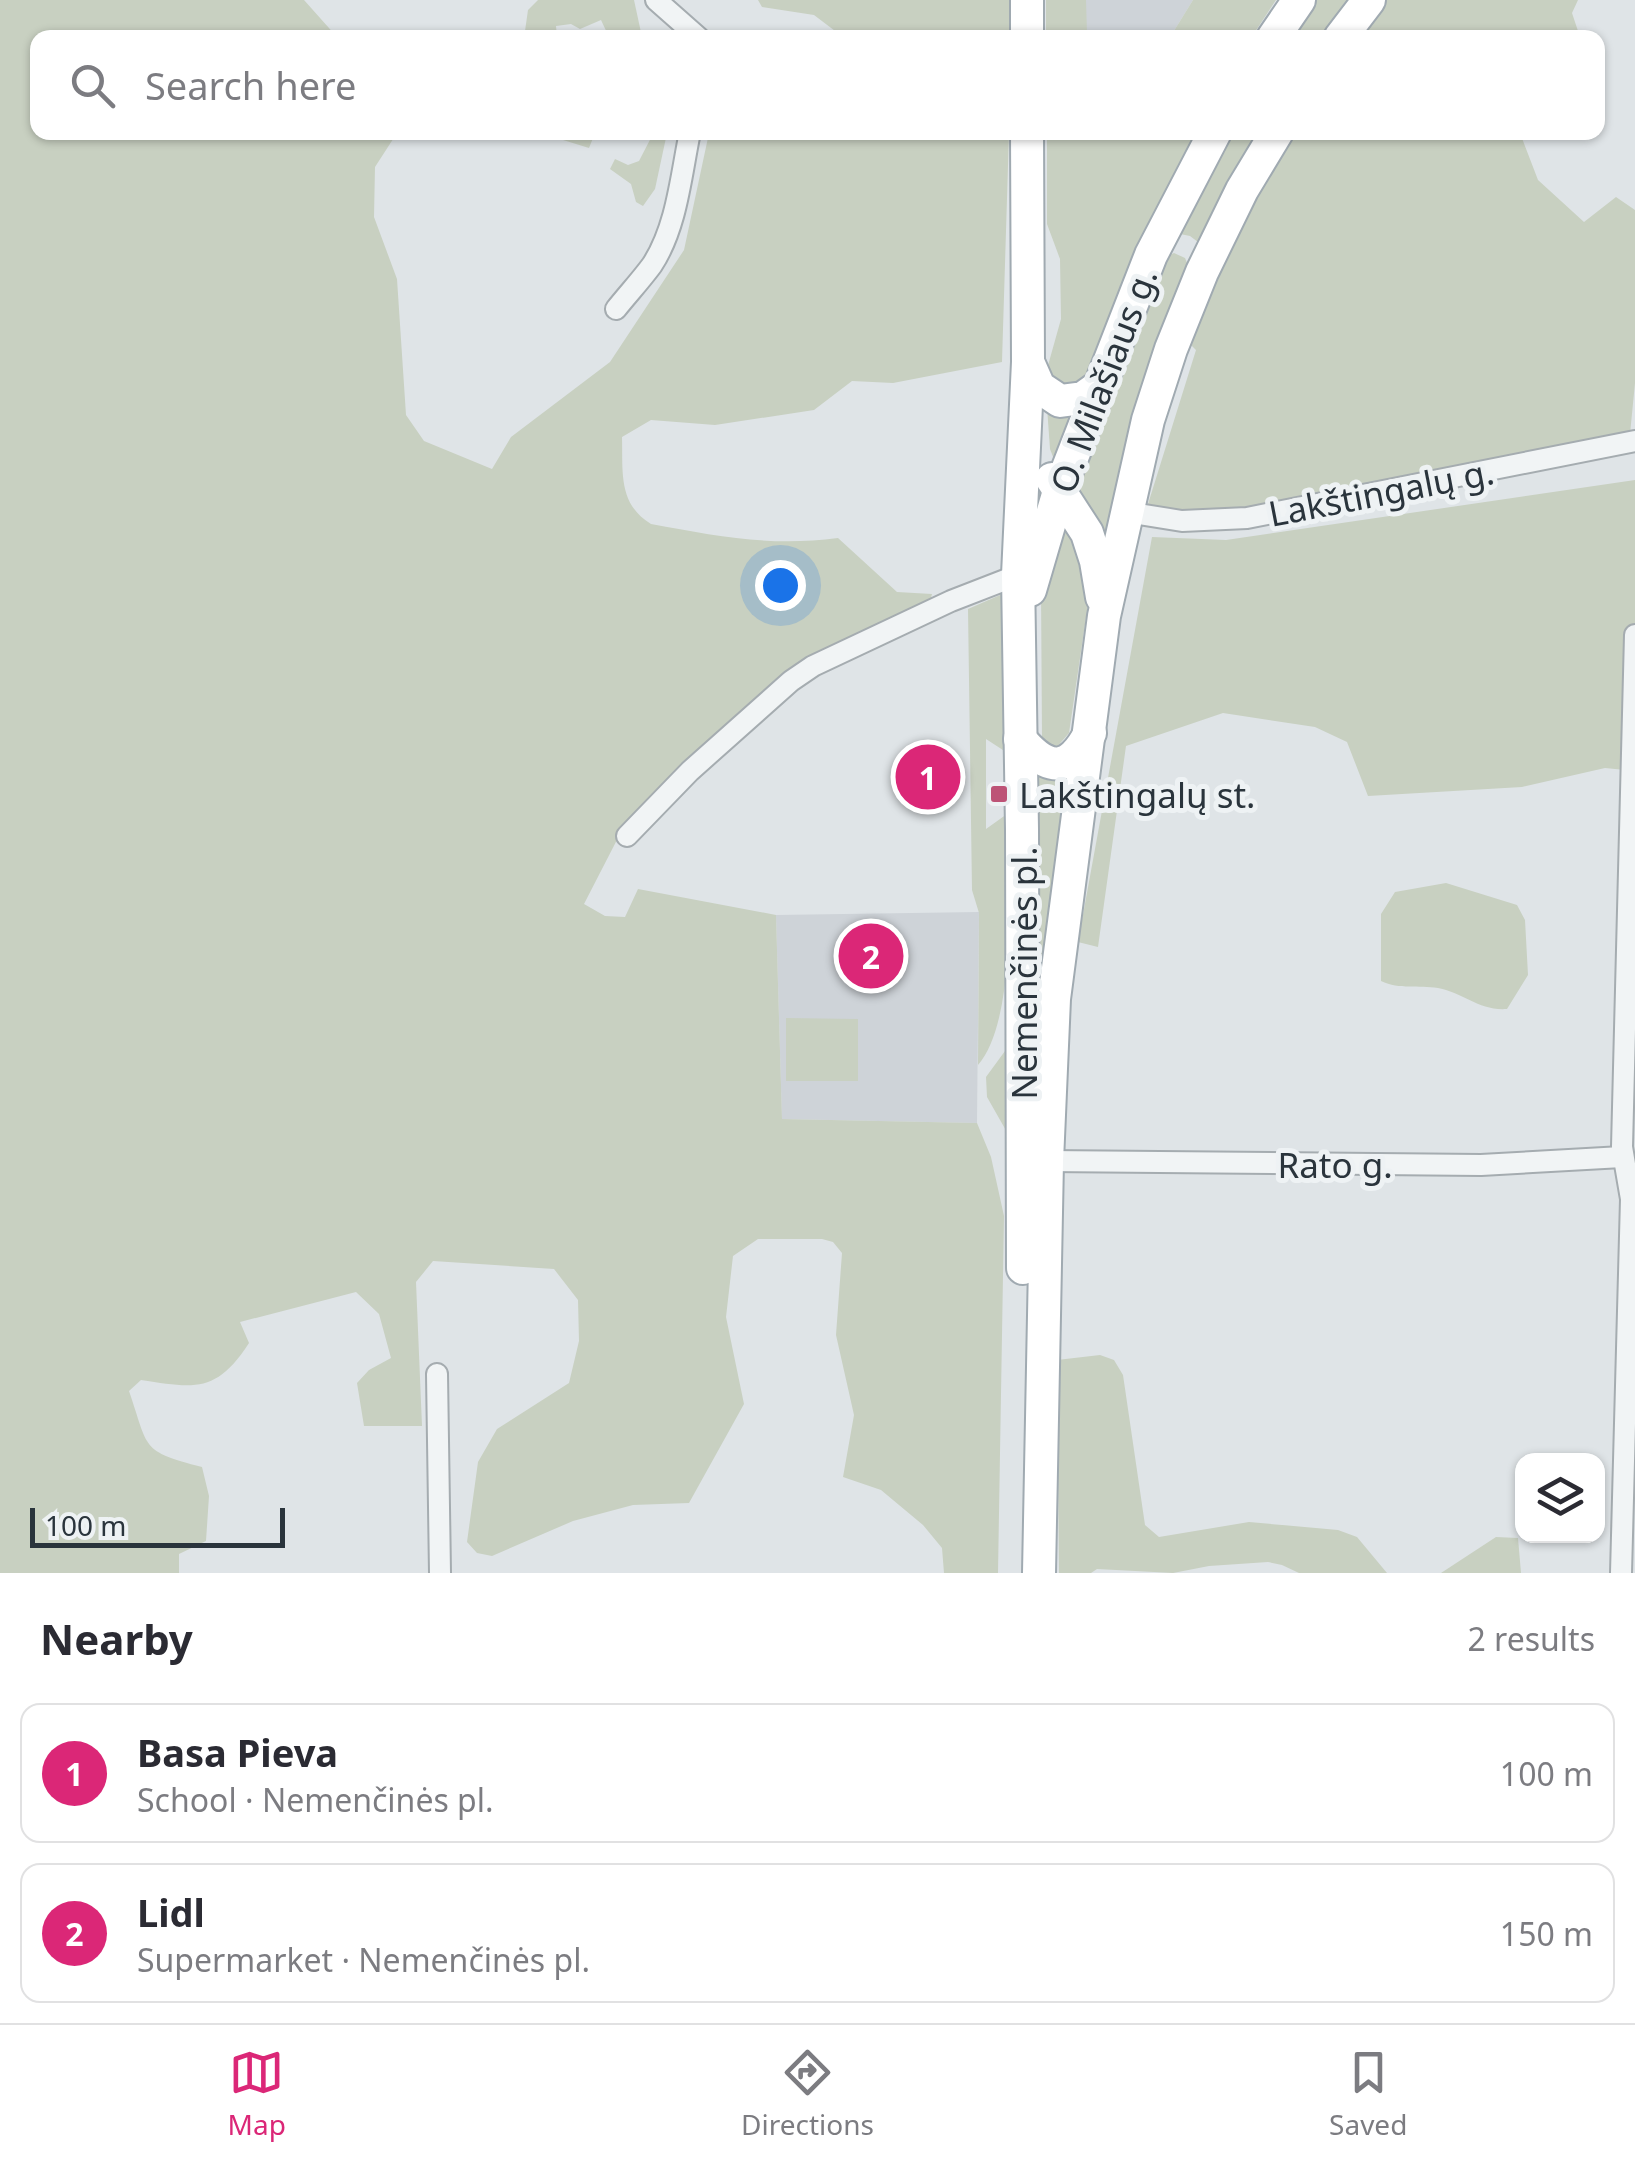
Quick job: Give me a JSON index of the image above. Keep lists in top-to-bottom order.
{
  "streets": {
    "main road": ["O. Milašiaus g.", "Nemenčinės pl."],
    "street": ["Lakštingalų g.", "Rato g."]
  },
  "crossings": [
    ["O. Milašiaus g.", "Lakštingalų g."],
    ["O. Milašiaus g.", "Nemenčinės pl."],
    ["Nemenčinės pl.", "Rato g."]
  ],
  "places": {
    "transit": ["Lakštingalų st."]
  },
  "scale_bar": "100 m",
  "page": {
    "search": "Search here",
    "pins": ["1", "2"],
    "scale": "100 m",
    "heading": ["Nearby", "2 results"],
    "list": [
      {
        "mark": "1",
        "name": "Basa Pieva",
        "note": "School · Nemenčinės pl.",
        "value": "100 m"
      },
      {
        "mark": "2",
        "name": "Lidl",
        "note": "Supermarket · Nemenčinės pl.",
        "value": "150 m"
      }
    ],
    "nav": ["Map", "Directions", "Saved"]
  }
}
